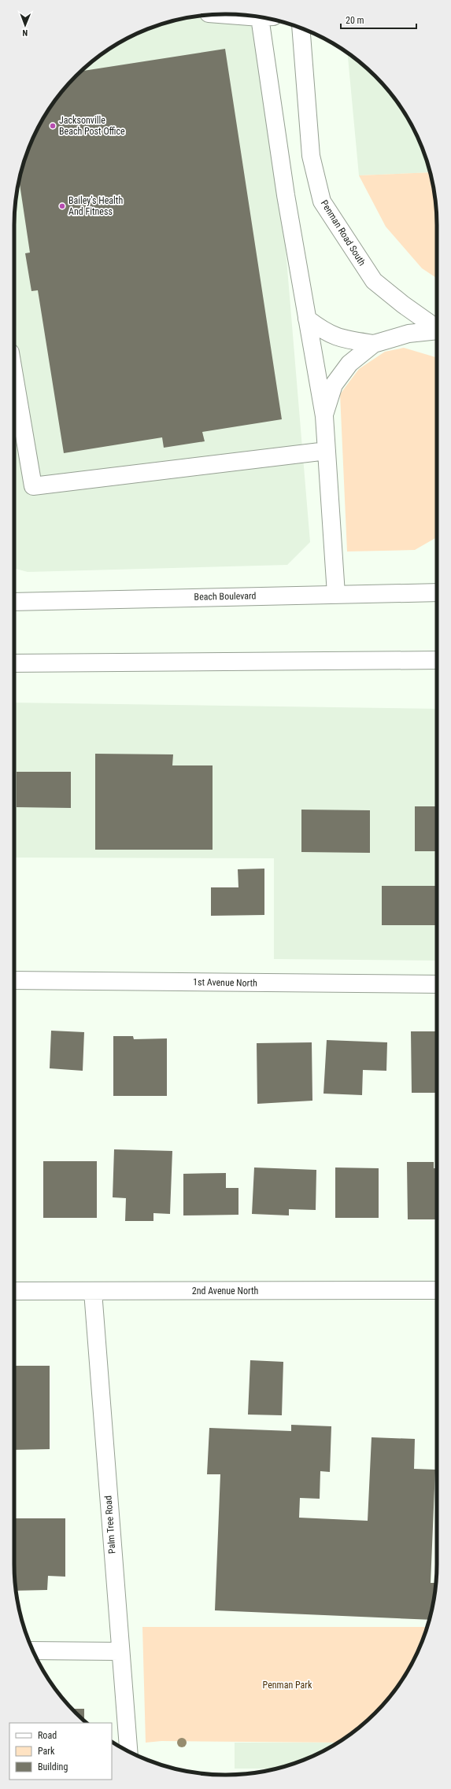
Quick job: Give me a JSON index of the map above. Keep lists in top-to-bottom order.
{
  "streets": {
    "main road": [
      "Penman Road South",
      "Beach Boulevard",
      "1st Avenue North",
      "2nd Avenue North",
      "Palm Tree Road"
    ]
  },
  "crossings": [
    ["2nd Avenue North", "Palm Tree Road"]
  ],
  "parks": ["Penman Park"],
  "places": ["Jacksonville Beach Post Office", "Bailey's Health And Fitness"],
  "legend": ["Road", "Park", "Building"],
  "scale_bar": "20 m",
  "north": "bottom"
}
